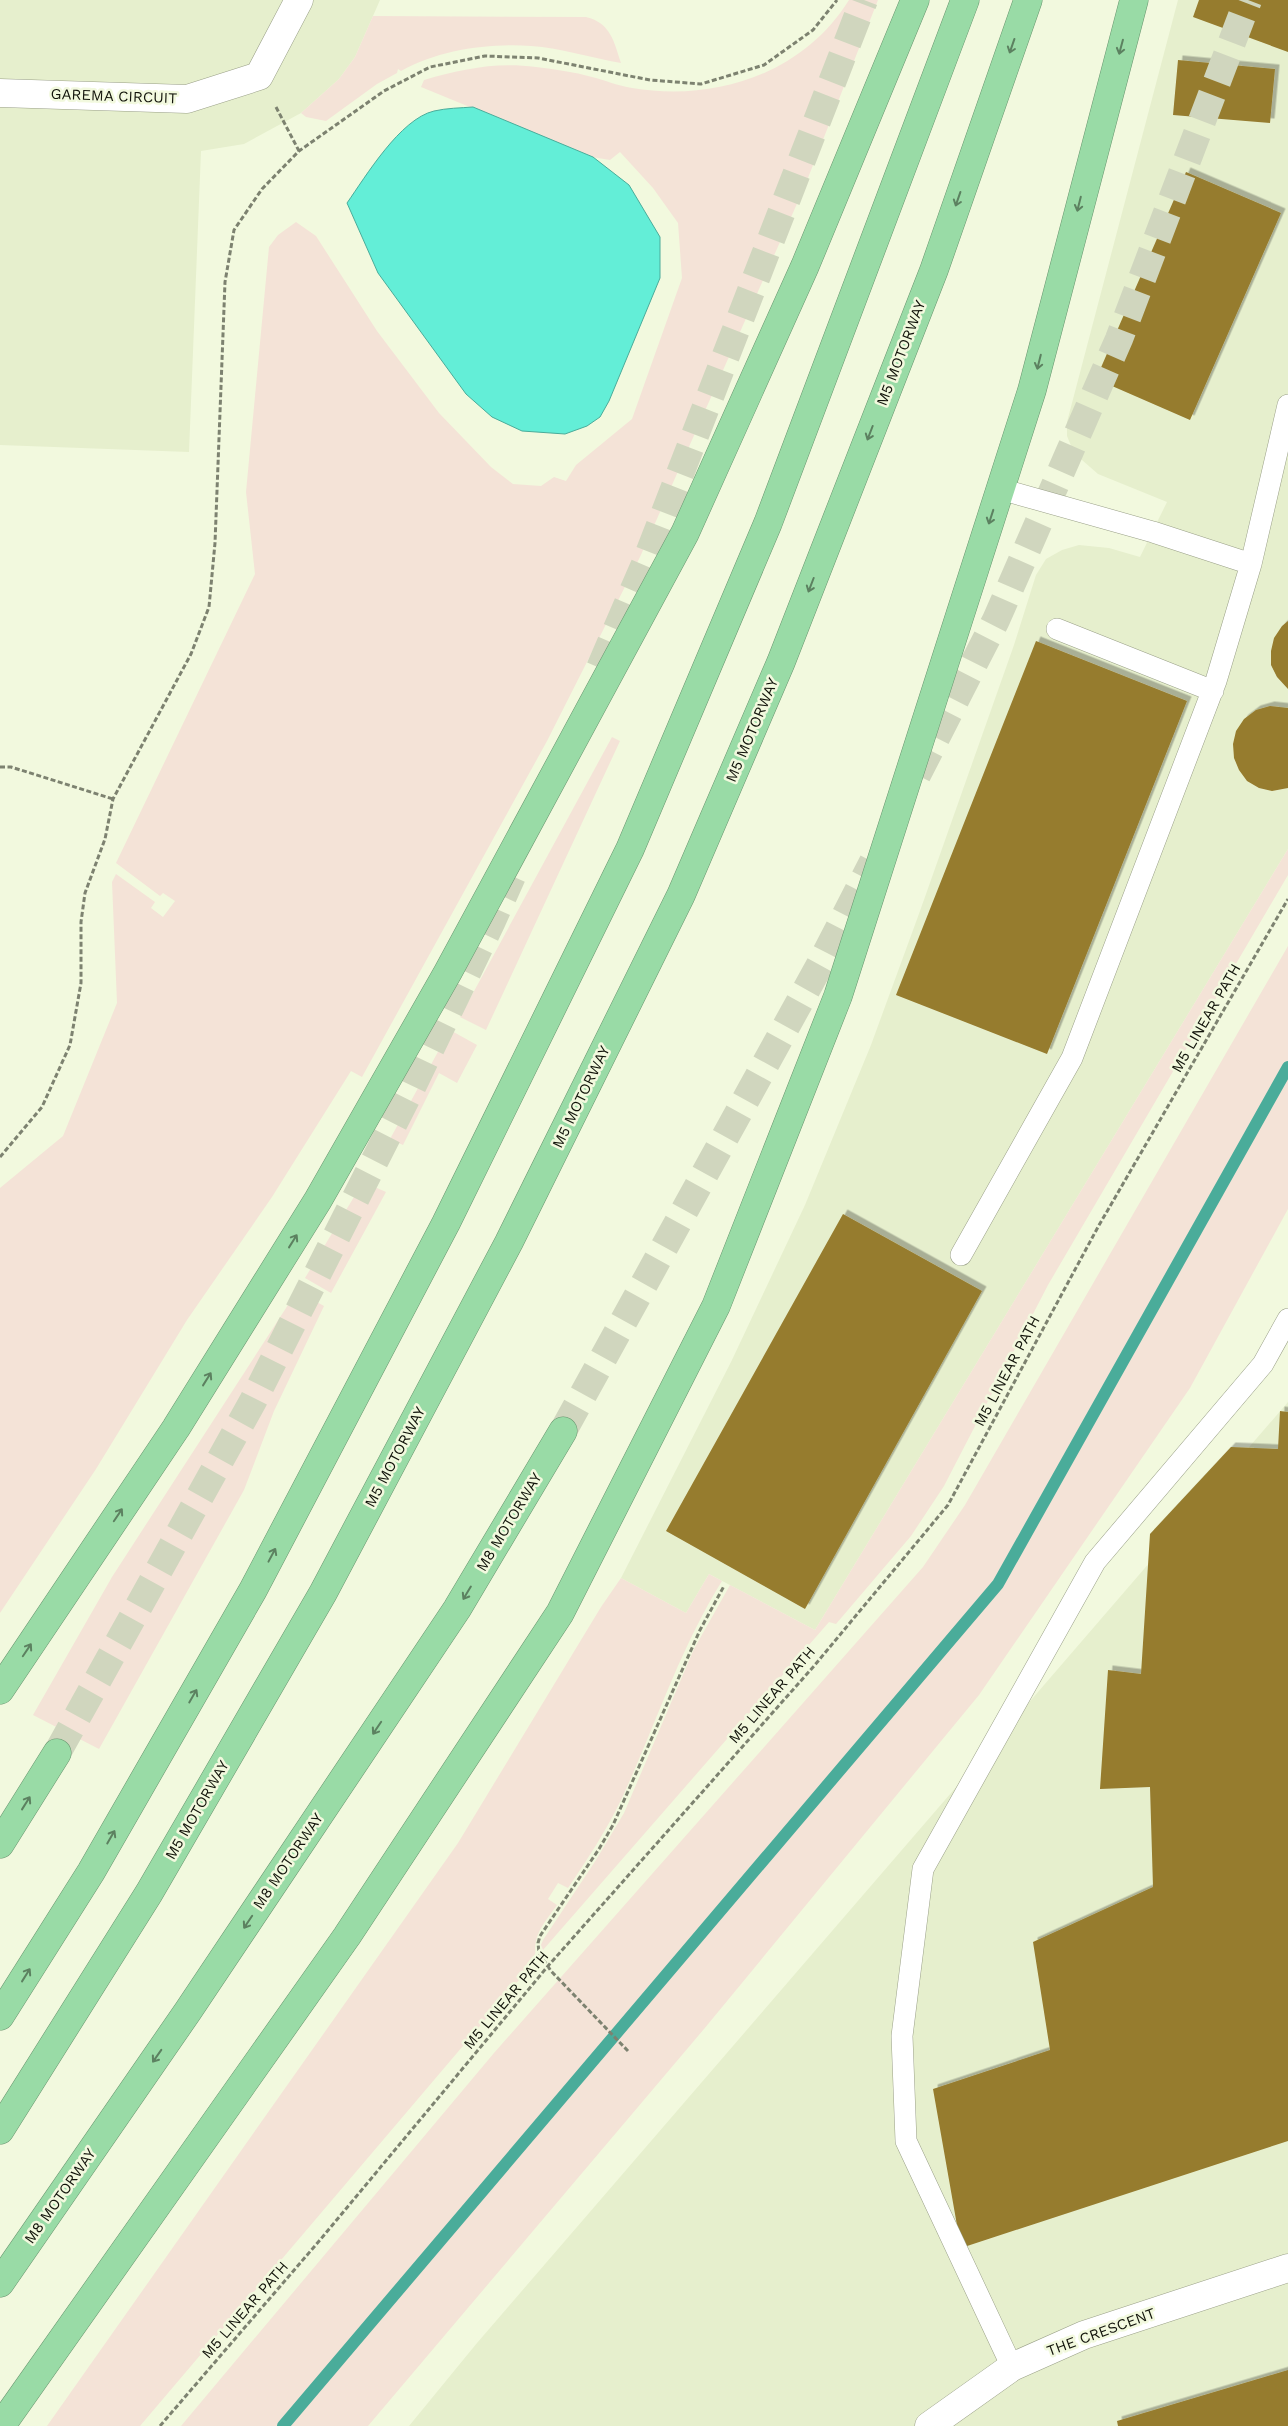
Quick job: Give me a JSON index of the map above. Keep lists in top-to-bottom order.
{
  "streets": {
    "highway": ["M5 MOTORWAY", "M8 MOTORWAY"],
    "street": ["GAREMA CIRCUIT", "THE CRESCENT"],
    "path": ["M5 LINEAR PATH"]
  }
}
